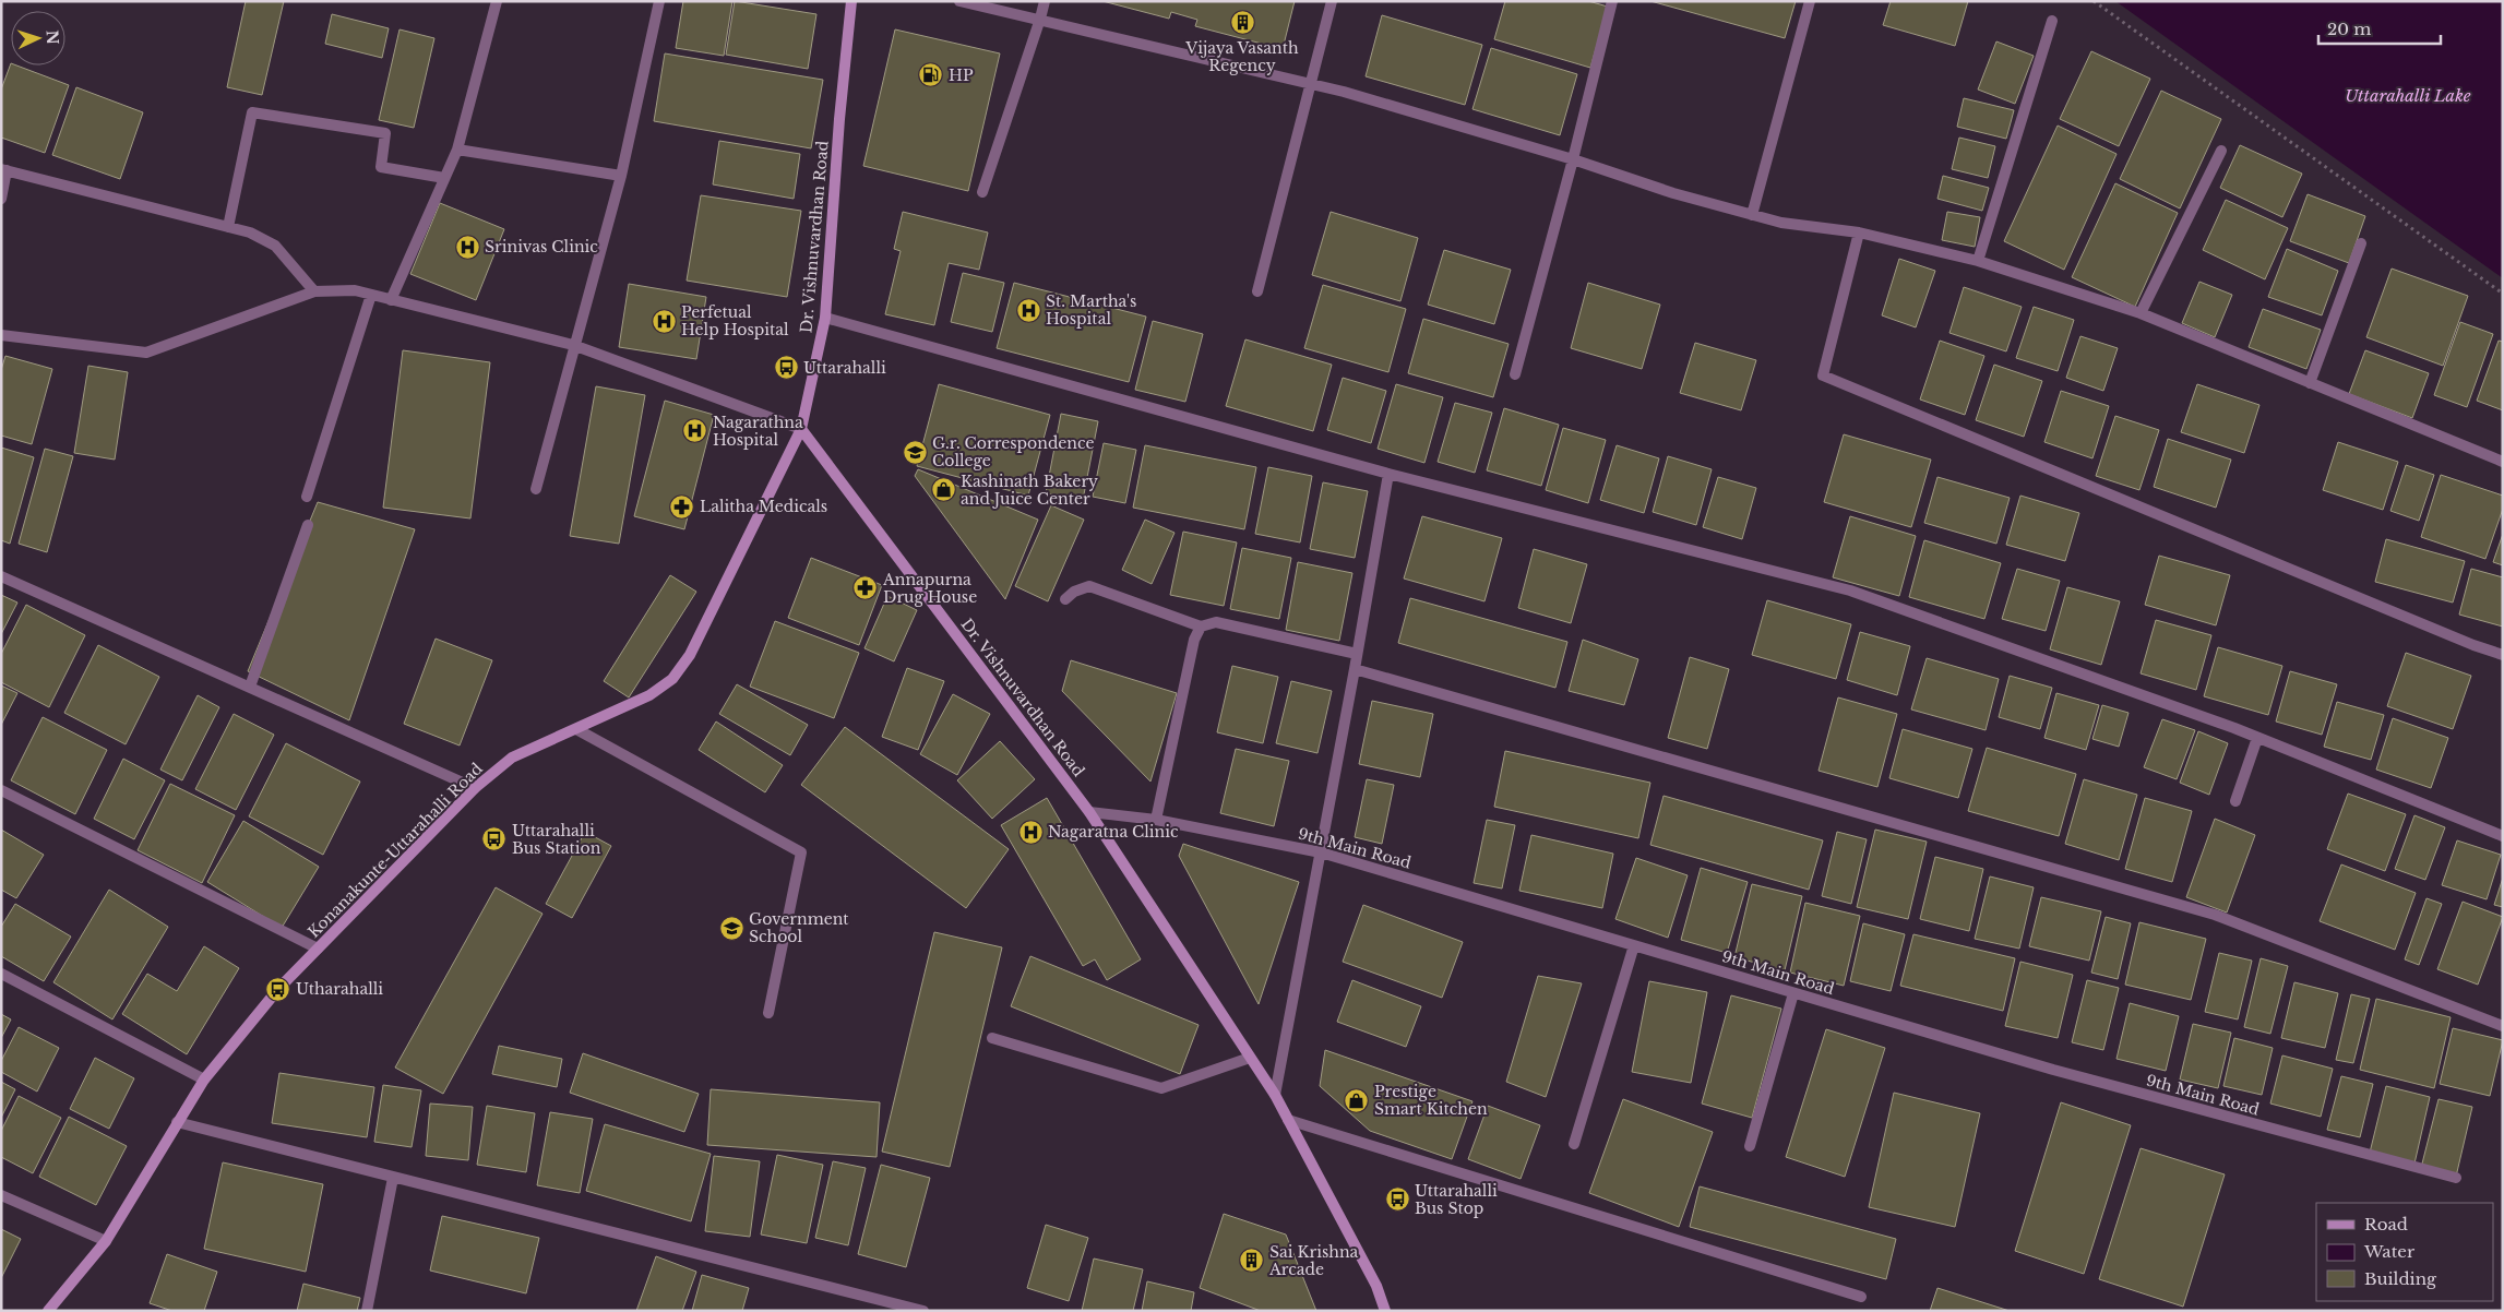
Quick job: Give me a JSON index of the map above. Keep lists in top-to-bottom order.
{
  "streets": {
    "main road": ["Dr. Vishnuvardhan Road", "Konanakunte-Uttarahalli Road"],
    "street": ["9th Main Road"]
  },
  "crossings": [
    ["Dr. Vishnuvardhan Road", "9th Main Road"],
    ["Dr. Vishnuvardhan Road", "Konanakunte-Uttarahalli Road"]
  ],
  "water": ["Uttarahalli Lake"],
  "places": {
    "building": ["Vijaya Vasanth Regency", "Sai Krishna Arcade"],
    "fuel station": ["HP"],
    "hospital": [
      "Srinivas Clinic",
      "St. Martha's Hospital",
      "Perfetual Help Hospital",
      "Nagarathna Hospital",
      "Nagaratna Clinic"
    ],
    "bus stop": [
      "Uttarahalli",
      "Uttarahalli Bus Station",
      "Utharahalli",
      "Uttarahalli Bus Stop"
    ],
    "school or university": ["G.r. Correspondence College", "Government School"],
    "shop": ["Kashinath Bakery and Juice Center", "Prestige Smart Kitchen"],
    "pharmacy": ["Lalitha Medicals", "Annapurna Drug House"]
  },
  "legend": ["Road", "Water", "Building"],
  "scale_bar": "20 m",
  "north": "right"
}
